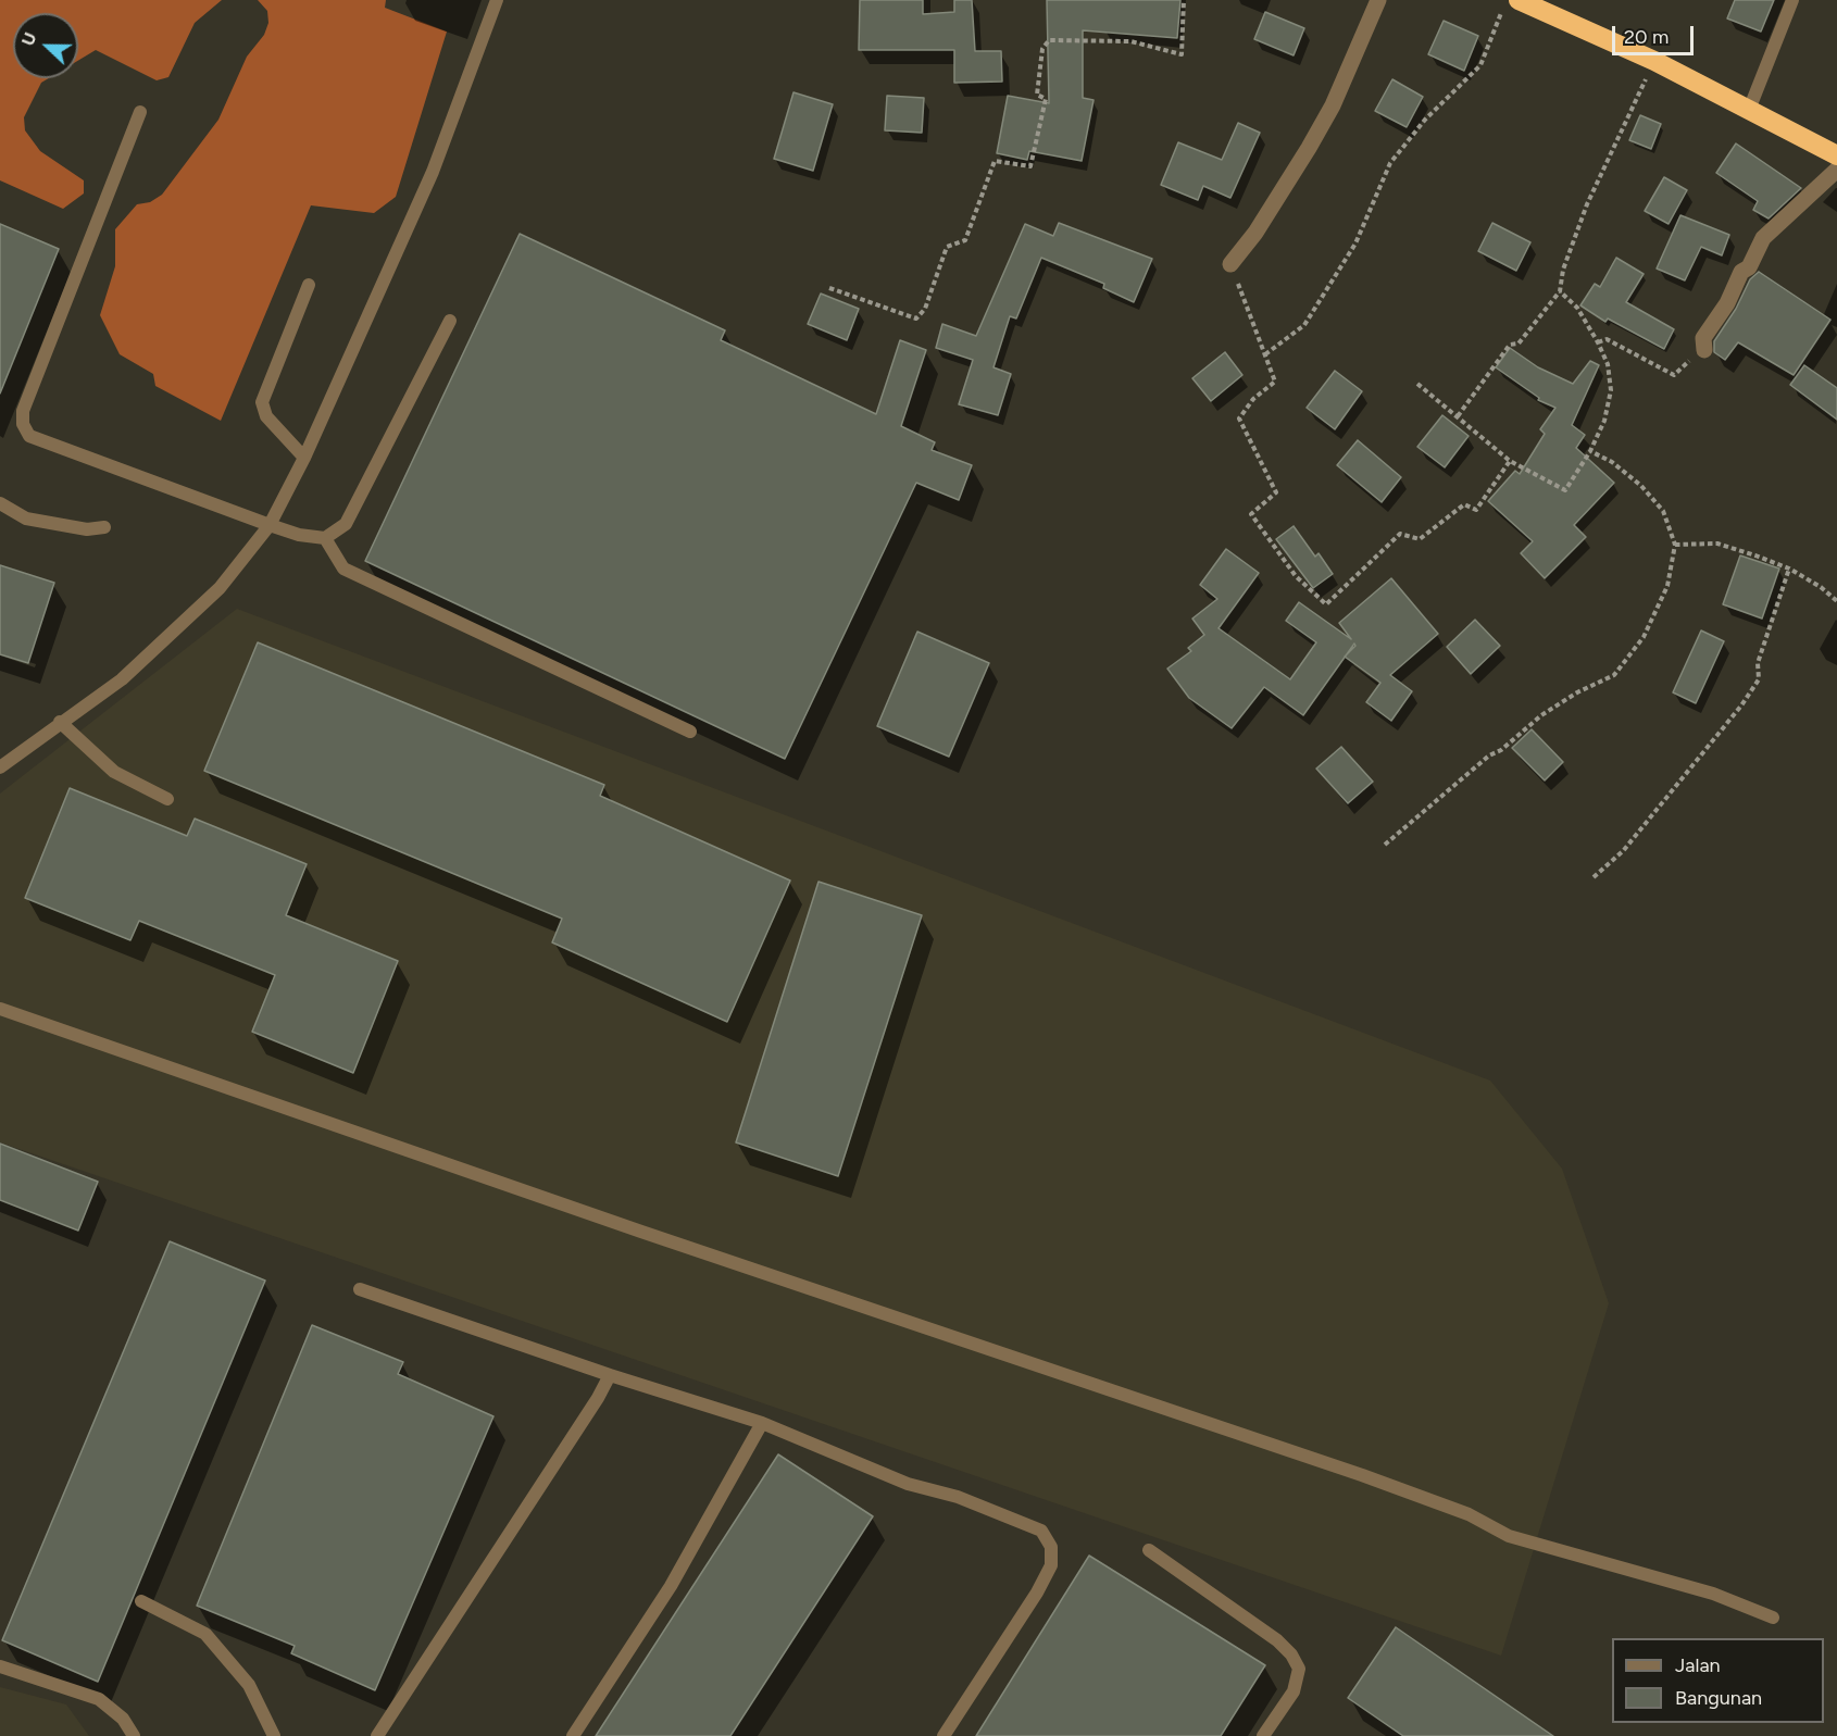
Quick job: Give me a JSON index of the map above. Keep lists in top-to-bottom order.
{
  "legend": ["Jalan", "Bangunan"],
  "scale_bar": "20 m",
  "north": "left"
}
